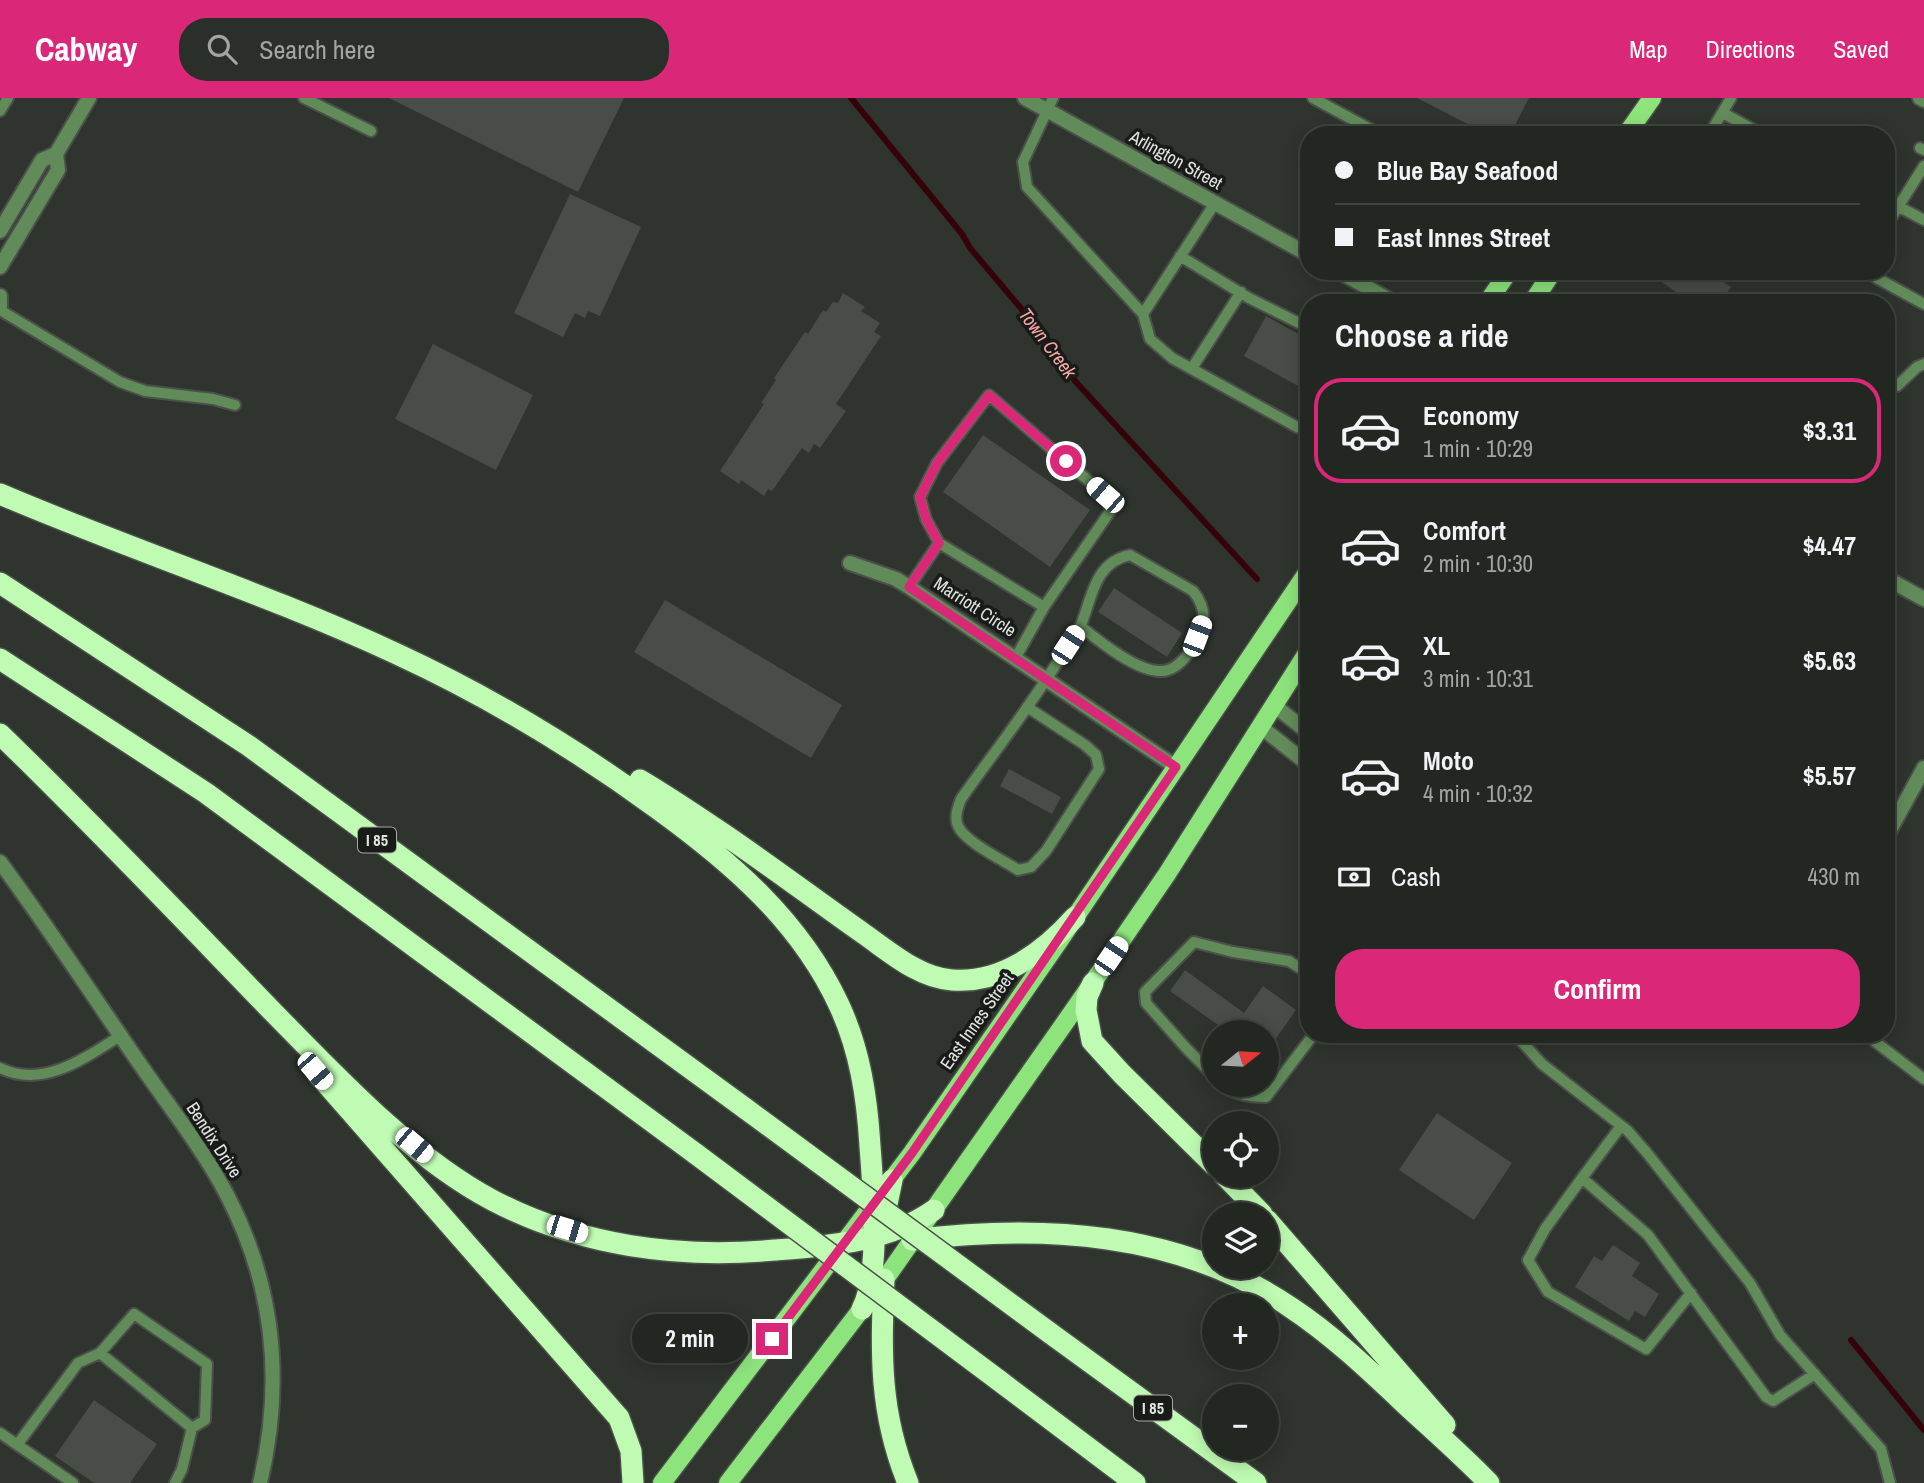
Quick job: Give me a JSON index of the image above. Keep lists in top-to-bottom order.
{
  "streets": {
    "highway": ["I 85"],
    "main road": ["East Innes Street"],
    "street": ["Arlington Street", "Marriott Circle", "Bendix Drive"]
  },
  "crossings": [
    ["Marriott Circle", "East Innes Street"]
  ],
  "water": ["Town Creek"],
  "north": "right",
  "page": {
    "header": "Cabway",
    "search": "Search here",
    "nav": ["Map", "Directions", "Saved"],
    "banner": ["Blue Bay Seafood", "East Innes Street"],
    "heading": "Choose a ride",
    "list": [
      {
        "name": "Economy",
        "note": "1 min · 10:29",
        "value": "$3.31"
      },
      {
        "name": "Comfort",
        "note": "2 min · 10:30",
        "value": "$4.47"
      },
      {
        "name": "XL",
        "note": "3 min · 10:31",
        "value": "$5.63"
      },
      {
        "name": "Moto",
        "note": "4 min · 10:32",
        "value": "$5.57"
      }
    ],
    "pay": ["Cash", "430 m"],
    "buttons": "Confirm",
    "map_buttons": ["+", "−"],
    "bubble": "2 min"
  }
}
